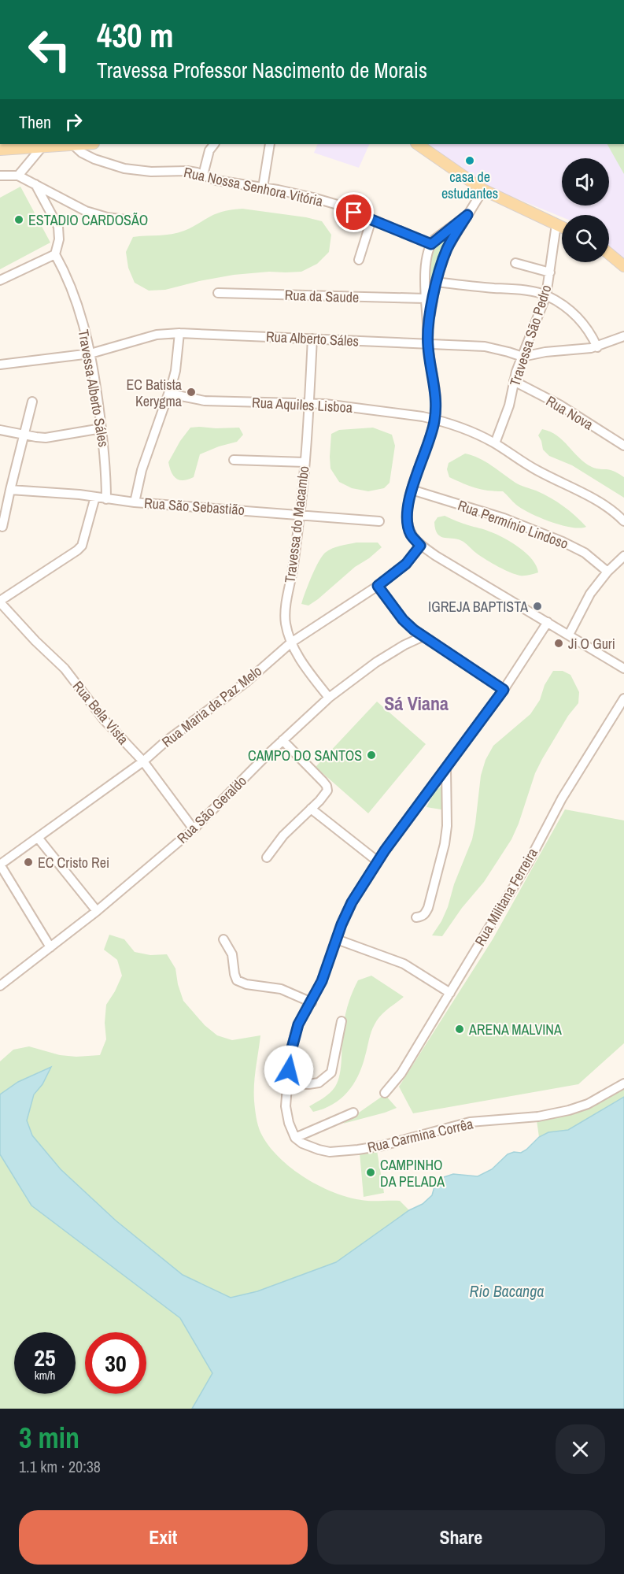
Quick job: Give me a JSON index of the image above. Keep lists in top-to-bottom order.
{
  "streets": {
    "street": [
      "Rua Nossa Senhora Vitória",
      "Rua da Saude",
      "Travessa São Pedro",
      "Rua Alberto Sáles",
      "Travessa Alberto Sáles",
      "Rua Aquiles Lisboa",
      "Rua Nova",
      "Rua São Sebastião",
      "Travessa do Macambo",
      "Rua Permínio Lindoso",
      "Rua Maria da Paz Melo",
      "Rua Bela Vista",
      "Rua São Geraldo",
      "Rua Militana Ferreira",
      "Rua Carmina Corrêa"
    ]
  },
  "crossings": [
    ["Travessa São Pedro", "Rua Alberto Sáles"],
    ["Travessa São Pedro", "Rua Aquiles Lisboa"],
    ["Travessa São Pedro", "Rua Nova"],
    ["Rua Alberto Sáles", "Travessa Alberto Sáles"],
    ["Rua Alberto Sáles", "Travessa do Macambo"],
    ["Travessa Alberto Sáles", "Rua São Sebastião"],
    ["Rua Aquiles Lisboa", "Travessa do Macambo"],
    ["Rua São Sebastião", "Travessa do Macambo"],
    ["Travessa do Macambo", "Rua Maria da Paz Melo"],
    ["Travessa do Macambo", "Rua São Geraldo"],
    ["Rua Maria da Paz Melo", "Rua Bela Vista"],
    ["Rua Bela Vista", "Rua São Geraldo"]
  ],
  "districts": ["Sá Viana"],
  "water": ["Rio Bacanga"],
  "places": [
    "casa de estudantes",
    "ESTADIO CARDOSÃO",
    "EC Batista Kerygma",
    "IGREJA BAPTISTA",
    "Ji O Guri",
    "CAMPO DO SANTOS",
    "EC Cristo Rei",
    "ARENA MALVINA",
    "CAMPINHO DA PELADA"
  ],
  "page": {
    "turn": ["430 m", "Travessa Professor Nascimento de Morais"],
    "then": "Then",
    "speed": "25 km/h",
    "limit": "30",
    "heading": ["3 min", "1.1 km · 20:38"],
    "buttons": ["Exit", "Share"]
  }
}
